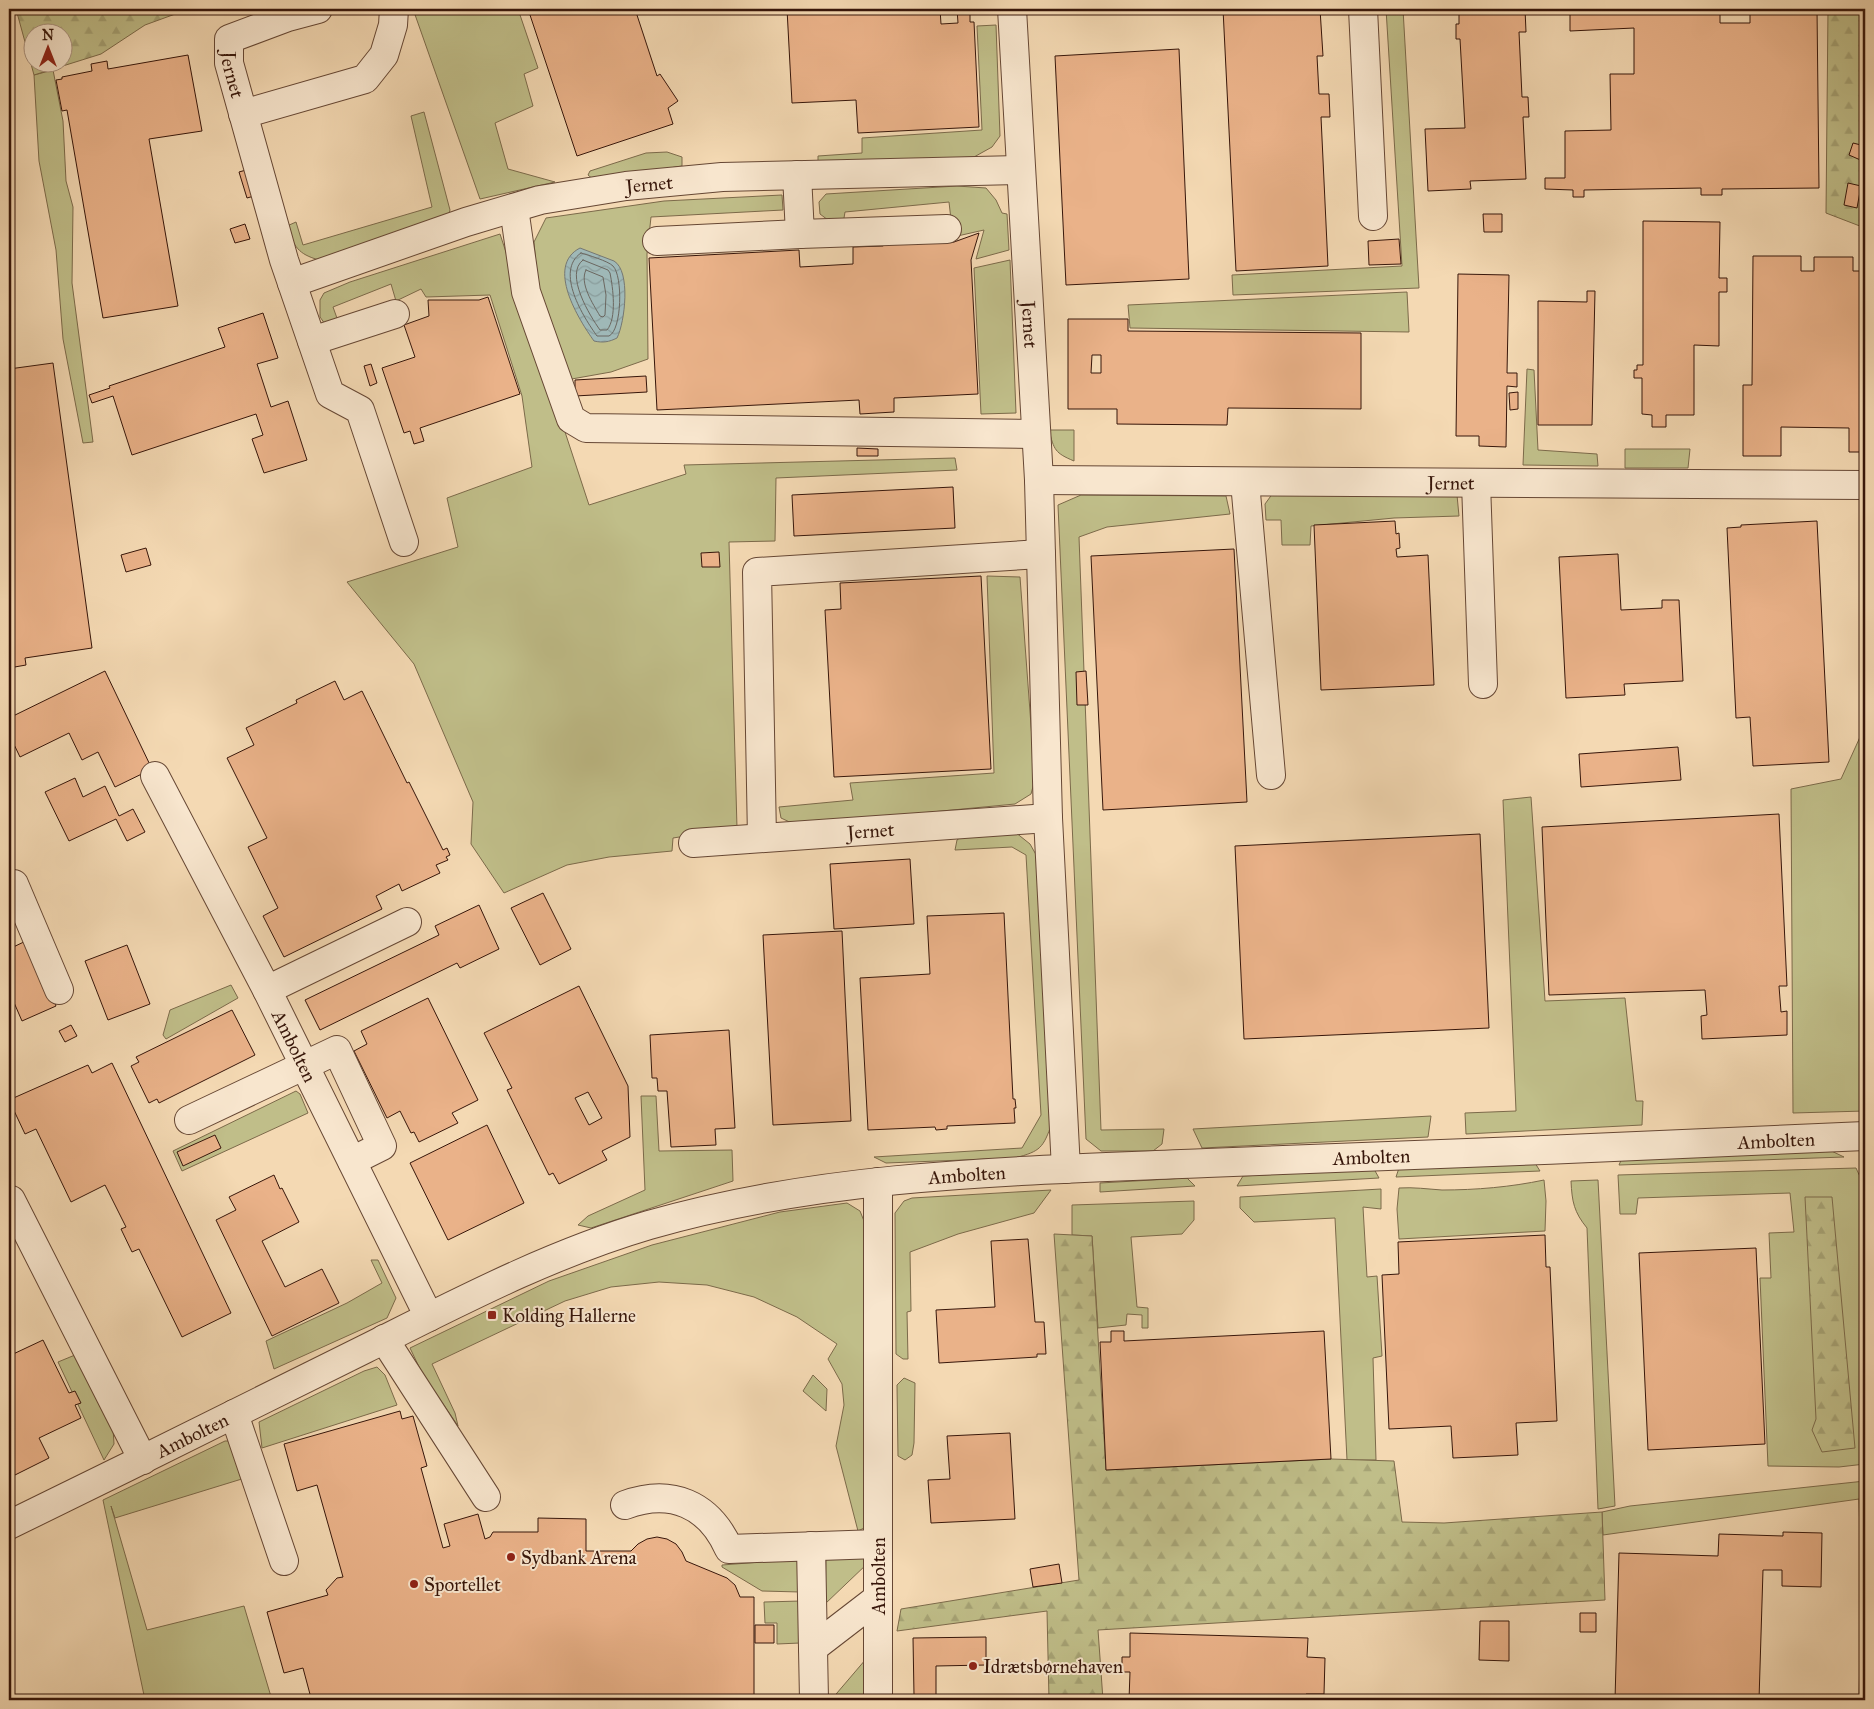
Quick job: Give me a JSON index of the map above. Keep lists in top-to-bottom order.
{
  "streets": {
    "street": ["Jernet", "Ambolten"]
  },
  "crossings": [
    ["Jernet", "Ambolten"]
  ],
  "places": {
    "transit": ["Kolding Hallerne"],
    "other": ["Sydbank Arena", "Sportellet", "Idrætsbørnehaven"]
  },
  "north": "top"
}
